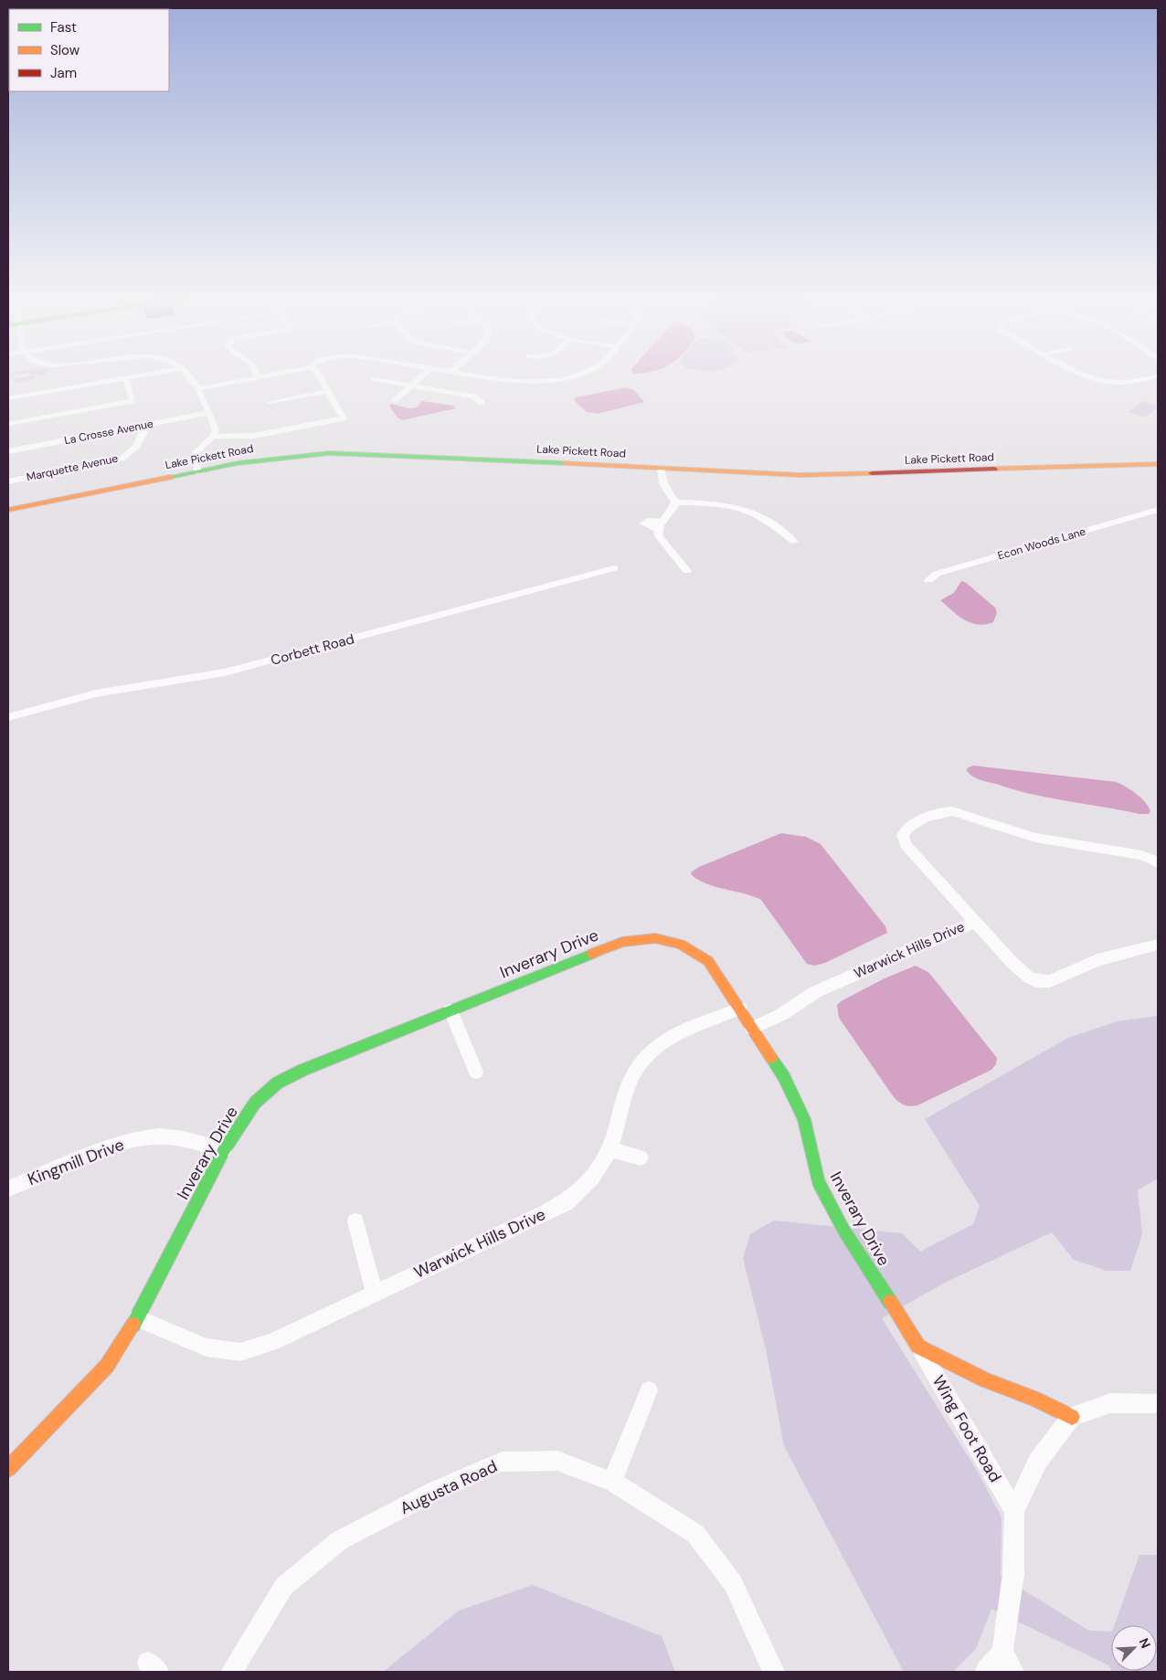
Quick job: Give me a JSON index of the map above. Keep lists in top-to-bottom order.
{
  "streets": {
    "main road": ["Lake Pickett Road", "Inverary Drive"],
    "street": [
      "La Crosse Avenue",
      "Marquette Avenue",
      "Econ Woods Lane",
      "Corbett Road",
      "Warwick Hills Drive",
      "Kingmill Drive",
      "Wing Foot Road",
      "Augusta Road"
    ]
  },
  "crossings": [
    ["La Crosse Avenue", "Marquette Avenue"],
    ["Warwick Hills Drive", "Inverary Drive"],
    ["Inverary Drive", "Kingmill Drive"],
    ["Inverary Drive", "Wing Foot Road"]
  ],
  "legend": ["Fast", "Slow", "Jam"],
  "north": "top right"
}
